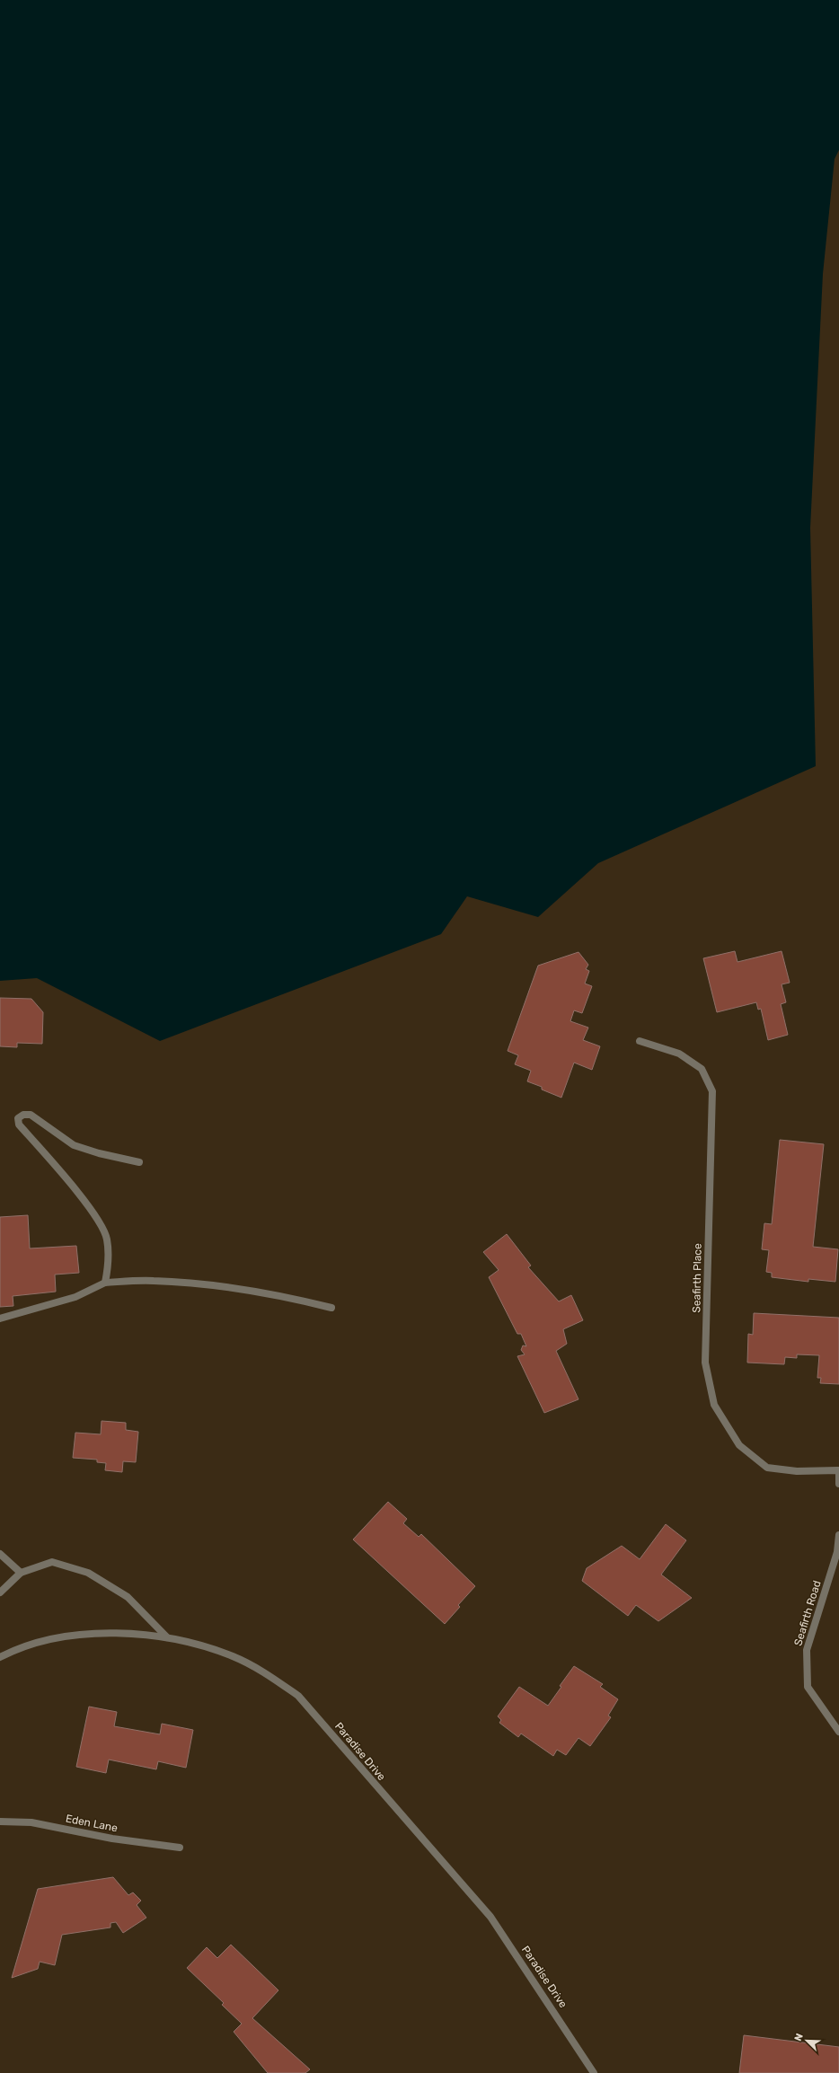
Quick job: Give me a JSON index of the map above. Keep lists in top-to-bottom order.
{
  "streets": {
    "street": [
      "Seafirth Place",
      "Seafirth Road",
      "Paradise Drive",
      "Eden Lane"
    ]
  },
  "north": "top left"
}
